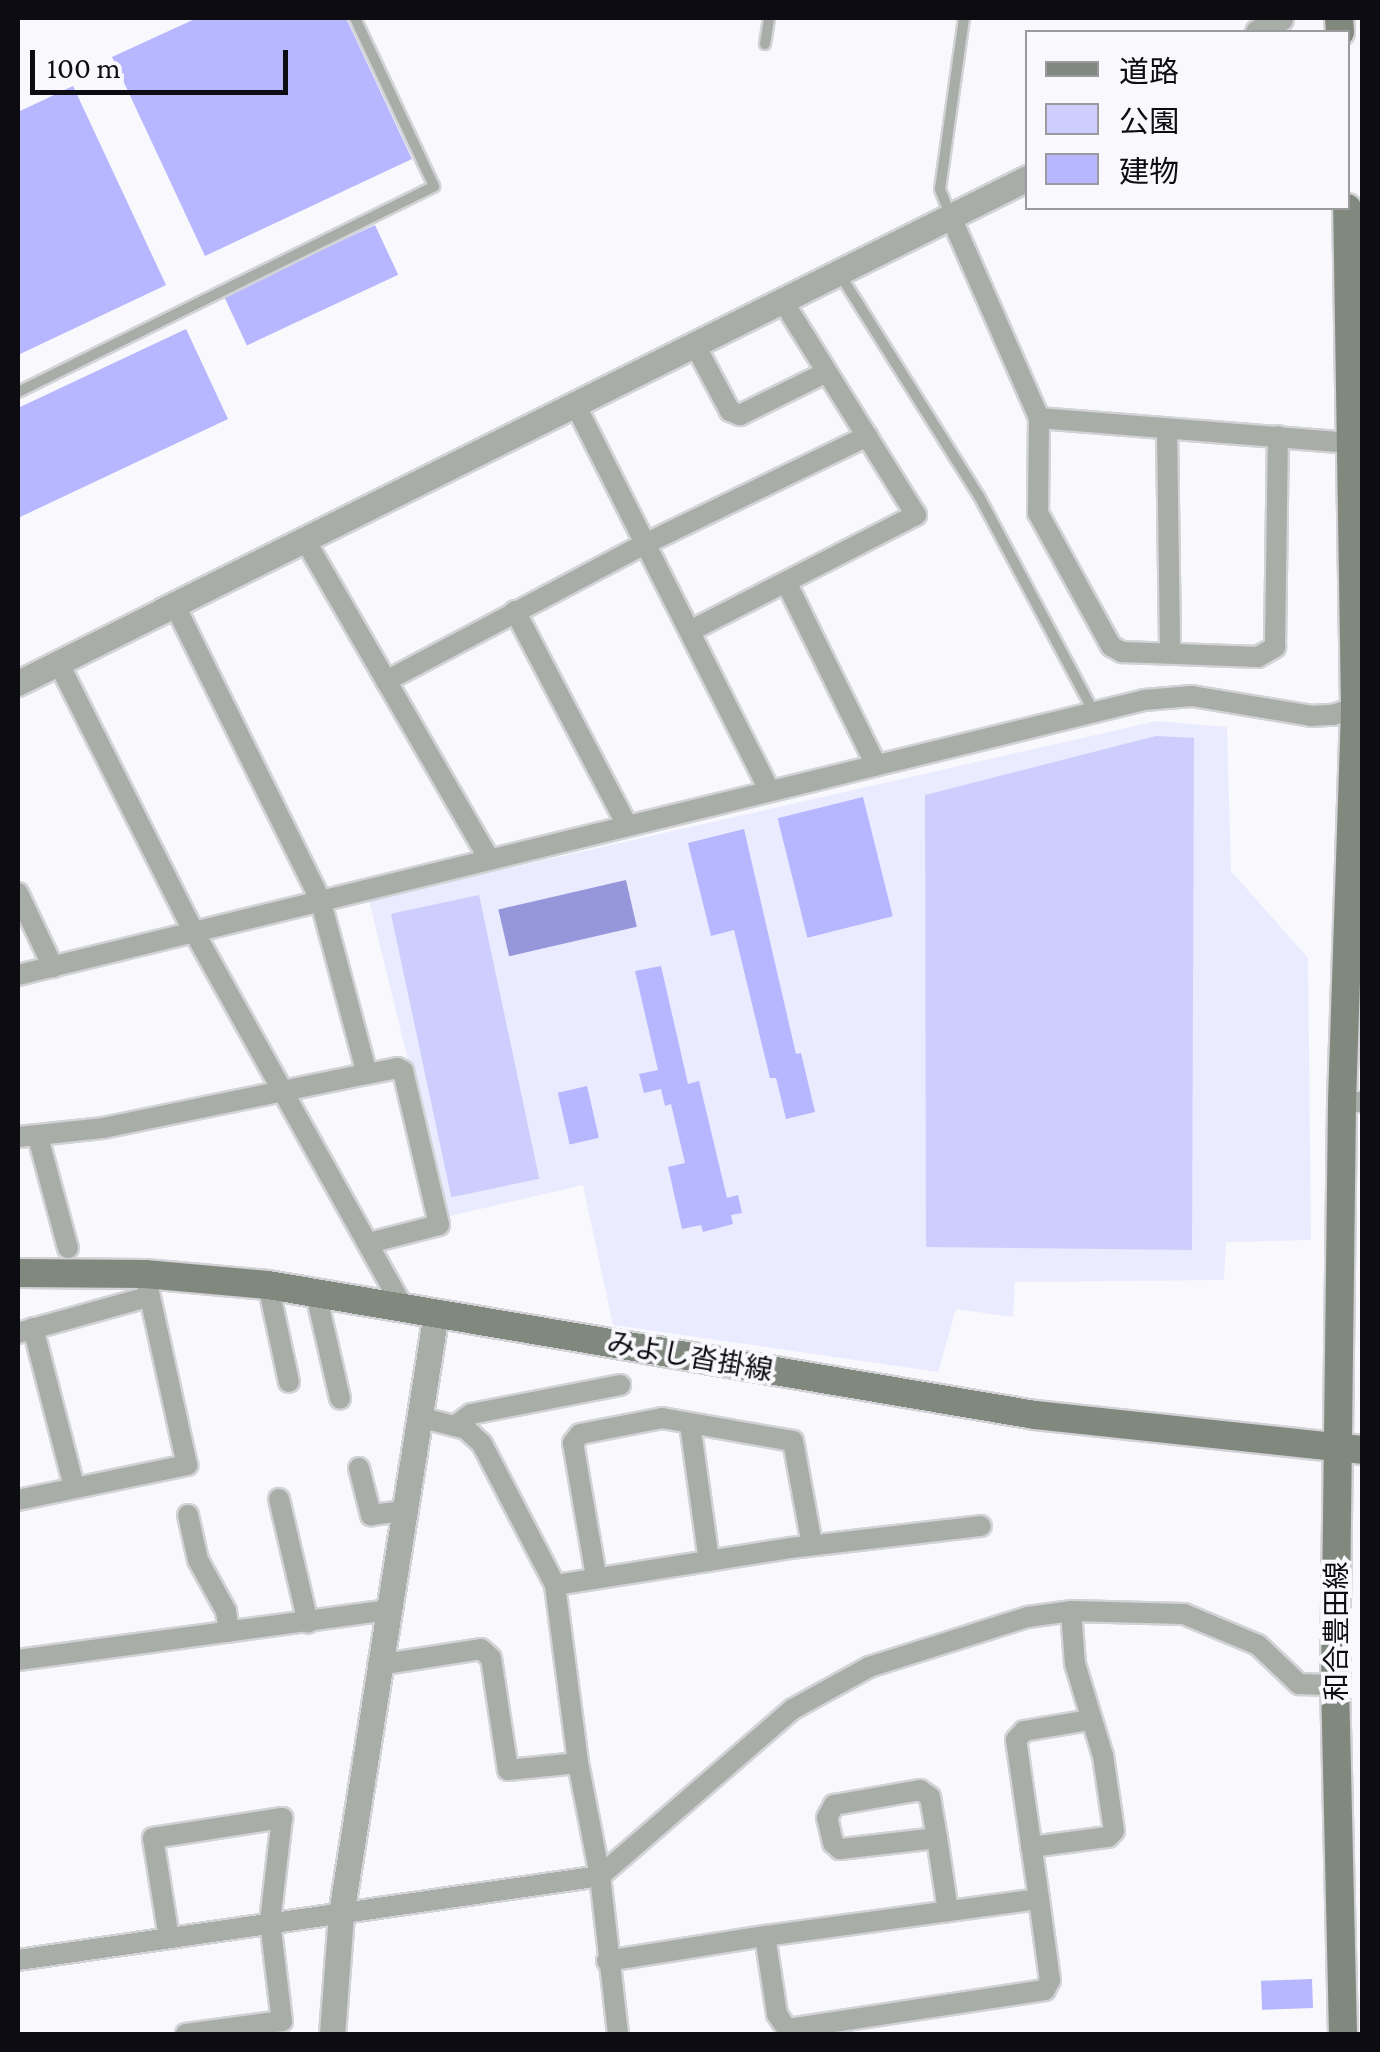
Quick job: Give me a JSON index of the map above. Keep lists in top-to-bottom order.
{
  "streets": {
    "main road": ["みよし沓掛線", "和合豊田線"]
  },
  "crossings": [
    ["みよし沓掛線", "和合豊田線"]
  ],
  "legend": ["道路", "公園", "建物"],
  "scale_bar": "100 m"
}
